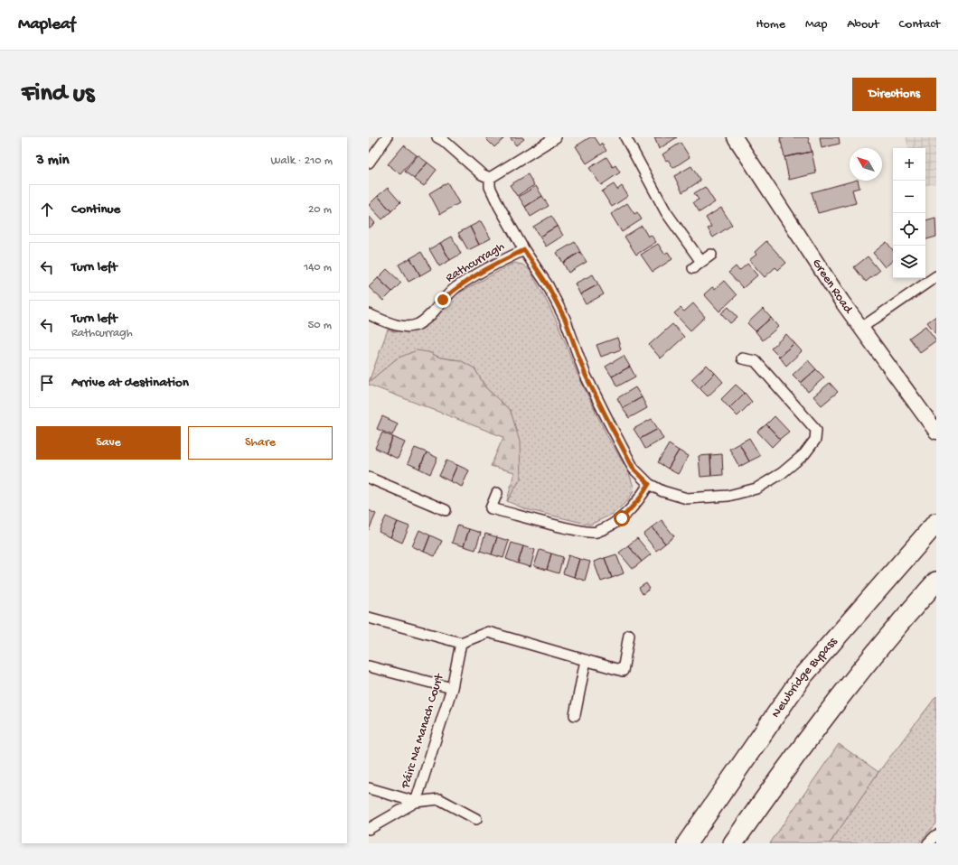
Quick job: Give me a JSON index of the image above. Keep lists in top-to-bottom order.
{
  "streets": {
    "highway": ["Newbridge Bypass"],
    "street": ["Rathcurragh", "Green Road", "Páirc Na Manach Court"]
  },
  "north": "top left",
  "page": {
    "header": "Mapleaf",
    "nav": [
      "Home",
      "Map",
      "About",
      "Contact"
    ],
    "buttons": [
      "Directions",
      ["Save", "Share"]
    ],
    "title": "Find us",
    "heading": ["3 min", "Walk · 210 m"],
    "map_buttons": ["+", "−"],
    "list": [
      ["Continue", "20 m"],
      ["Turn left", "140 m"],
      ["Turn left", "Rathcurragh", "50 m"],
      "Arrive at destination"
    ]
  }
}
